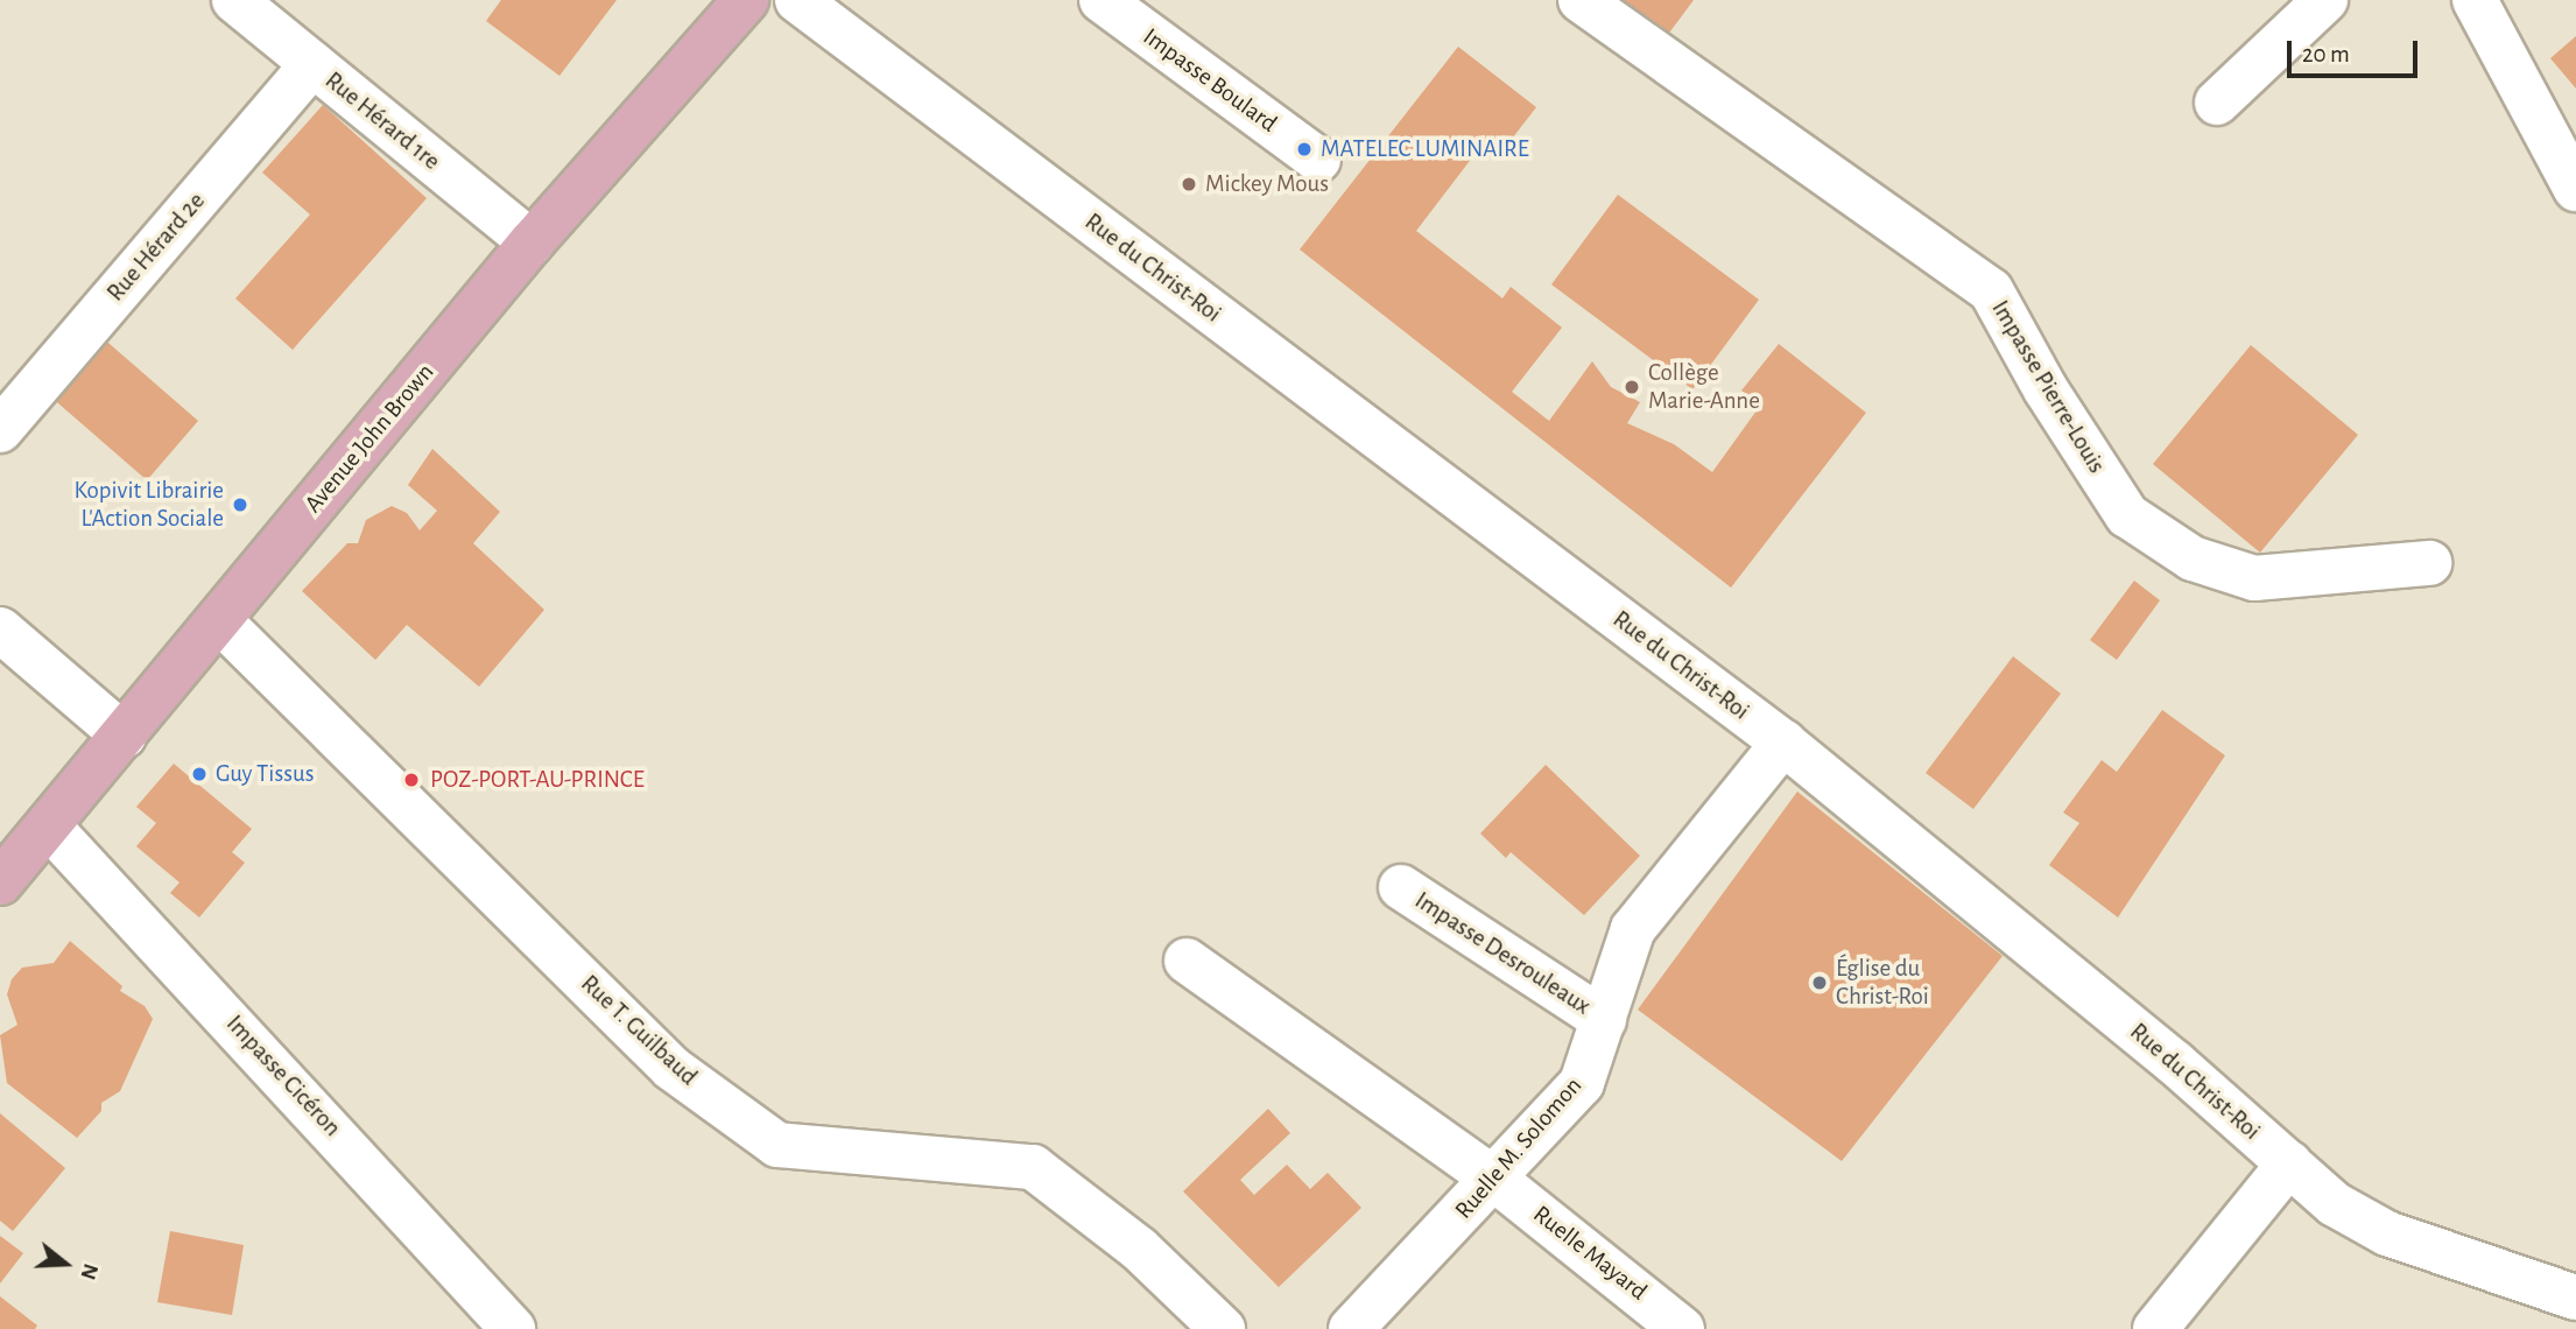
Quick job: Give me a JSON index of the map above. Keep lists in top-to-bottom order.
{
  "streets": {
    "main road": ["Avenue John Brown"],
    "street": [
      "Impasse Boulard",
      "Rue Hérard 1re",
      "Rue Hérard 2e",
      "Rue du Christ-Roi",
      "Impasse Pierre-Louis",
      "Impasse Desrouleaux",
      "Rue T. Guilbaud",
      "Impasse Cicéron",
      "Ruelle M. Solomon",
      "Ruelle Mayard"
    ]
  },
  "crossings": [
    ["Rue Hérard 1re", "Rue Hérard 2e"],
    ["Rue Hérard 1re", "Avenue John Brown"],
    ["Rue du Christ-Roi", "Ruelle M. Solomon"],
    ["Avenue John Brown", "Rue T. Guilbaud"],
    ["Avenue John Brown", "Impasse Cicéron"],
    ["Impasse Desrouleaux", "Ruelle M. Solomon"],
    ["Ruelle M. Solomon", "Ruelle Mayard"]
  ],
  "places": [
    "MATELEC LUMINAIRE",
    "Mickey Mous",
    "Collège Marie-Anne",
    "Kopivit Librairie L'Action Sociale",
    "Guy Tissus",
    "POZ-PORT-AU-PRINCE",
    "Église du Christ-Roi"
  ],
  "scale_bar": "20 m",
  "north": "right"
}
